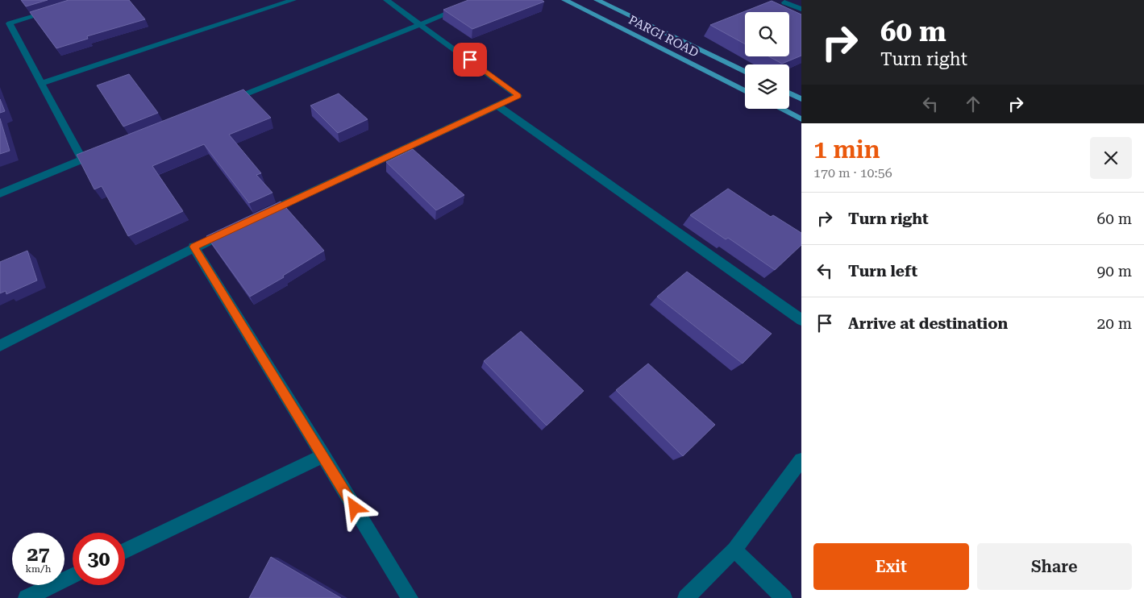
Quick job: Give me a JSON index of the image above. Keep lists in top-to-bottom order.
{
  "streets": {
    "main road": ["PARGI ROAD"]
  },
  "page": {
    "turn": ["60 m", "Turn right"],
    "heading": ["1 min", "170 m · 10:56"],
    "list": [
      {
        "name": "Turn right",
        "value": "60 m"
      },
      {
        "name": "Turn left",
        "value": "90 m"
      },
      {
        "name": "Arrive at destination",
        "value": "20 m"
      }
    ],
    "speed": "27 km/h",
    "limit": "30",
    "buttons": ["Exit", "Share"]
  }
}
